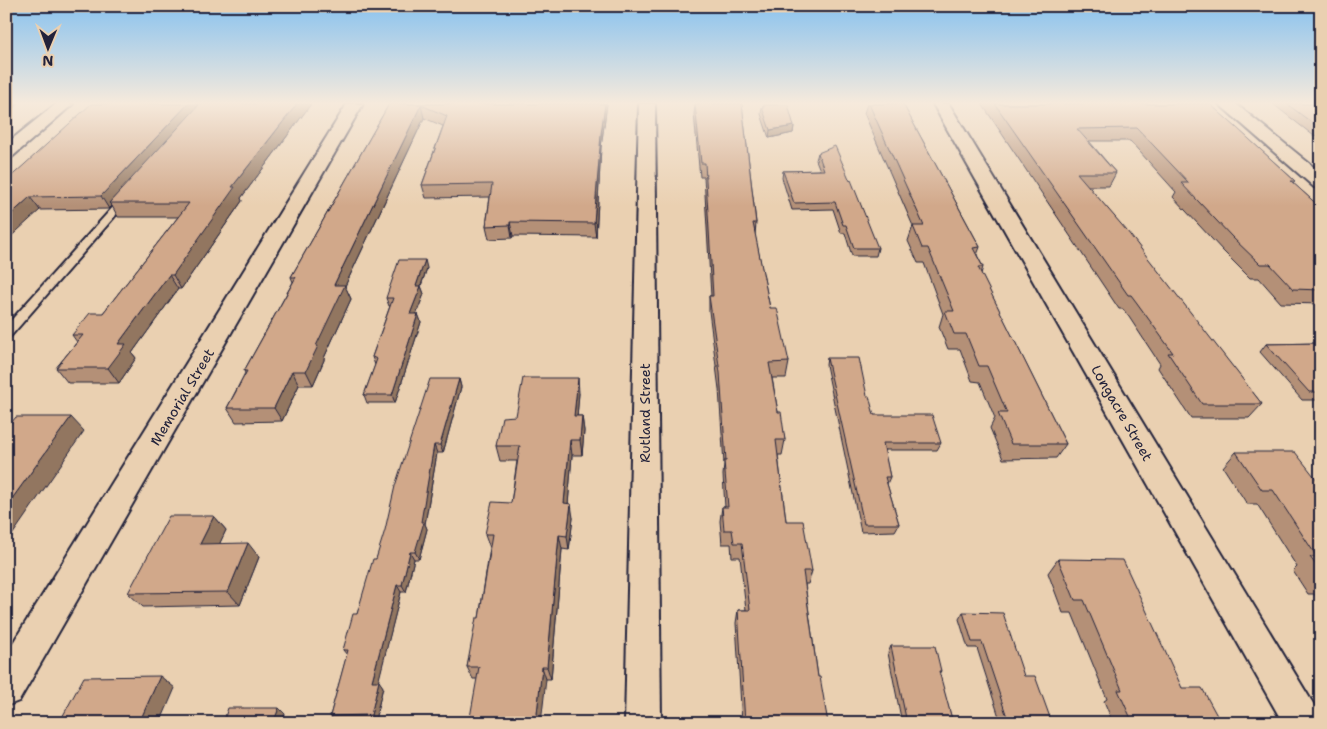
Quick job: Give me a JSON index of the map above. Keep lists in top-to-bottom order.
{
  "streets": {
    "street": ["Memorial Street", "Rutland Street", "Longacre Street"]
  },
  "north": "bottom"
}
